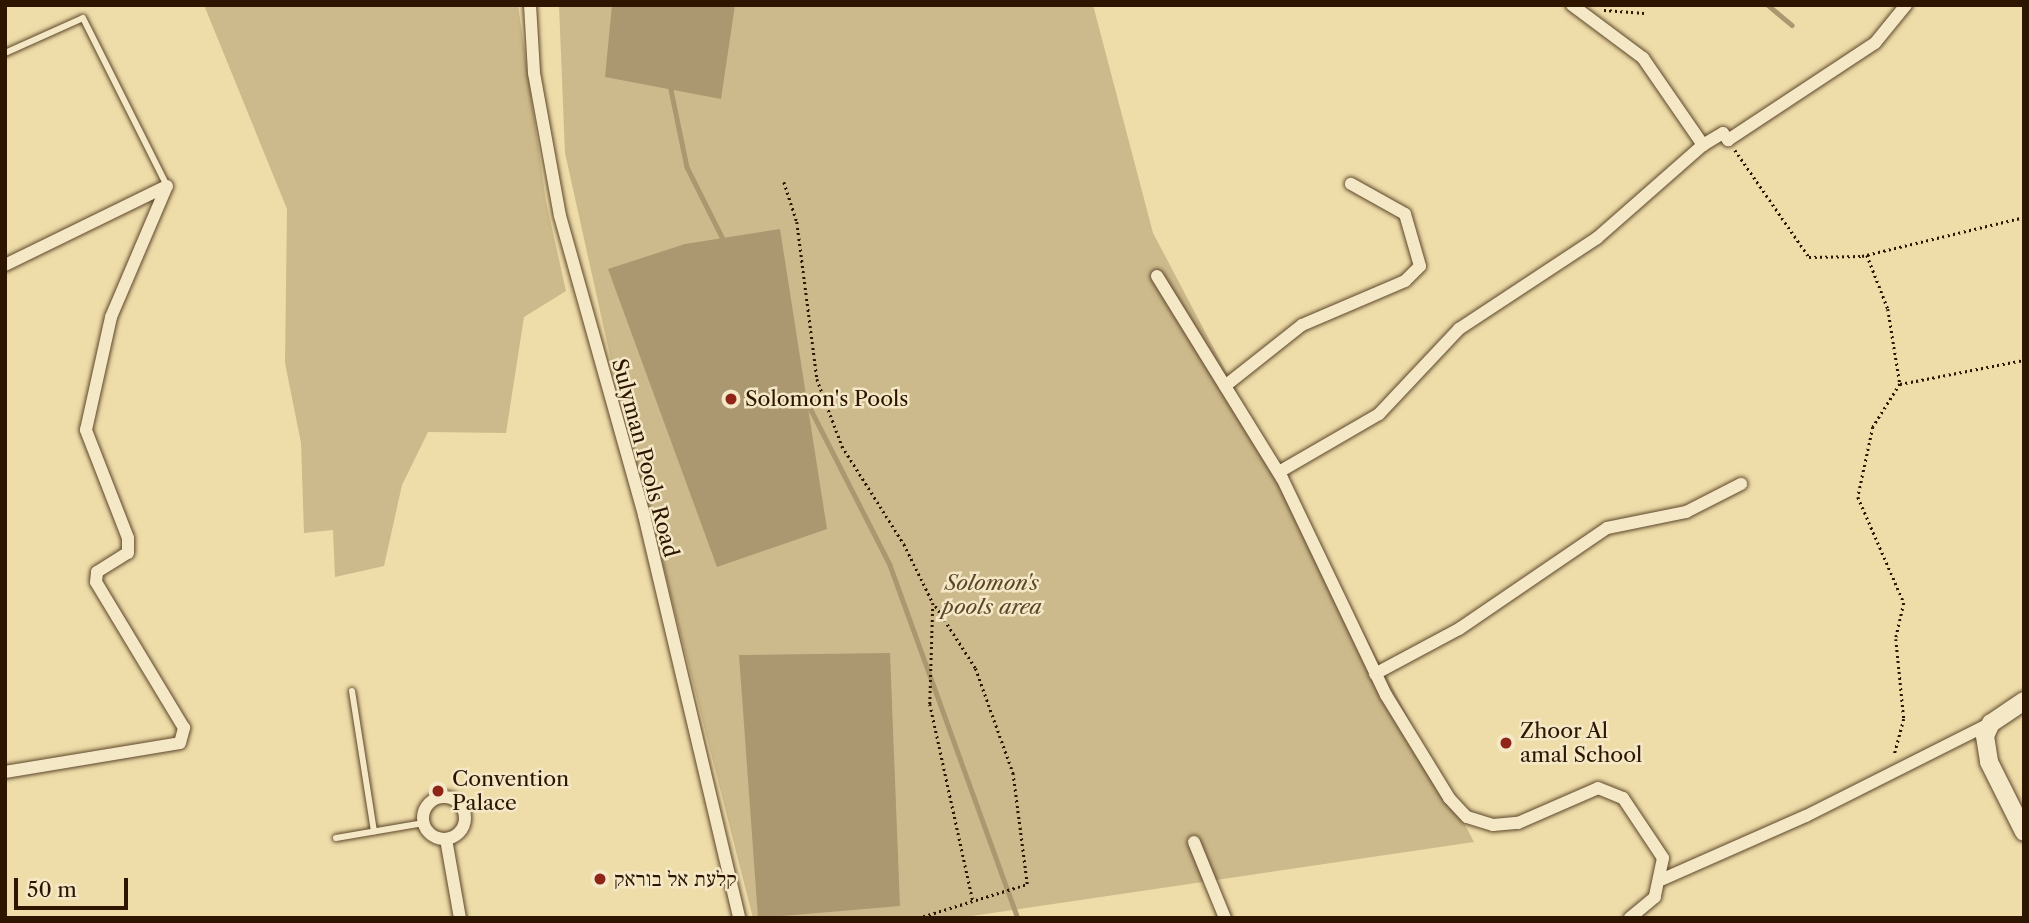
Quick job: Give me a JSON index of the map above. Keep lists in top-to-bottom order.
{
  "streets": {
    "street": ["Sulyman Pools Road"]
  },
  "parks": ["Solomon's pools area"],
  "places": [
    "Solomon's Pools",
    "Zhoor Al amal School",
    "Convention Palace",
    "קלעת אל בוראק"
  ],
  "scale_bar": "50 m"
}
